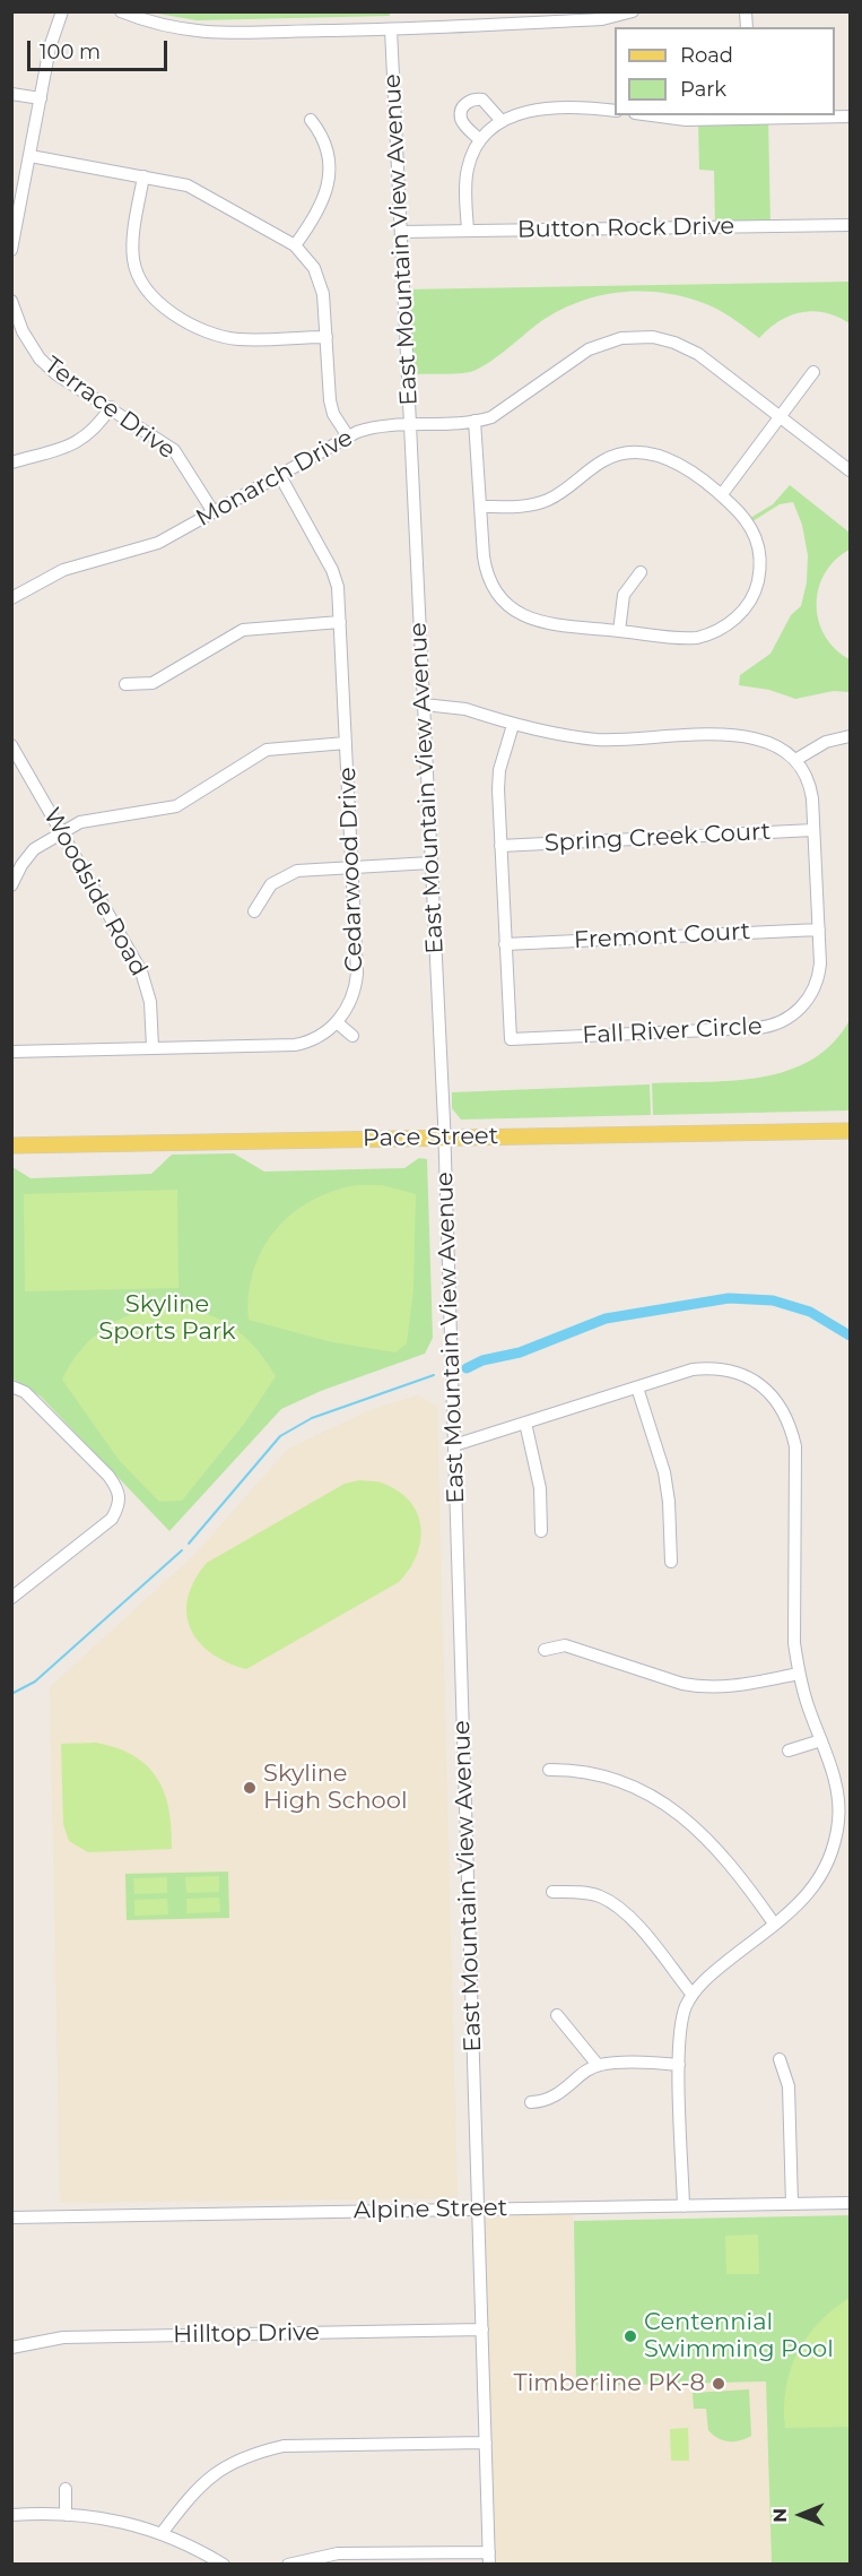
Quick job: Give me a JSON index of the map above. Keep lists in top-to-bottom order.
{
  "streets": {
    "main road": ["Pace Street"],
    "street": [
      "Button Rock Drive",
      "East Mountain View Avenue",
      "Terrace Drive",
      "Monarch Drive",
      "Spring Creek Court",
      "Cedarwood Drive",
      "Woodside Road",
      "Fremont Court",
      "Fall River Circle",
      "Alpine Street",
      "Hilltop Drive"
    ]
  },
  "crossings": [
    ["Button Rock Drive", "East Mountain View Avenue"],
    ["East Mountain View Avenue", "Monarch Drive"],
    ["East Mountain View Avenue", "Pace Street"],
    ["East Mountain View Avenue", "Alpine Street"],
    ["East Mountain View Avenue", "Hilltop Drive"],
    ["Terrace Drive", "Monarch Drive"],
    ["Monarch Drive", "Cedarwood Drive"],
    ["Spring Creek Court", "Fall River Circle"],
    ["Cedarwood Drive", "Woodside Road"],
    ["Fremont Court", "Fall River Circle"]
  ],
  "parks": ["Skyline Sports Park"],
  "places": ["Skyline High School", "Centennial Swimming Pool", "Timberline PK-8"],
  "legend": ["Road", "Park"],
  "scale_bar": "100 m",
  "north": "left"
}
